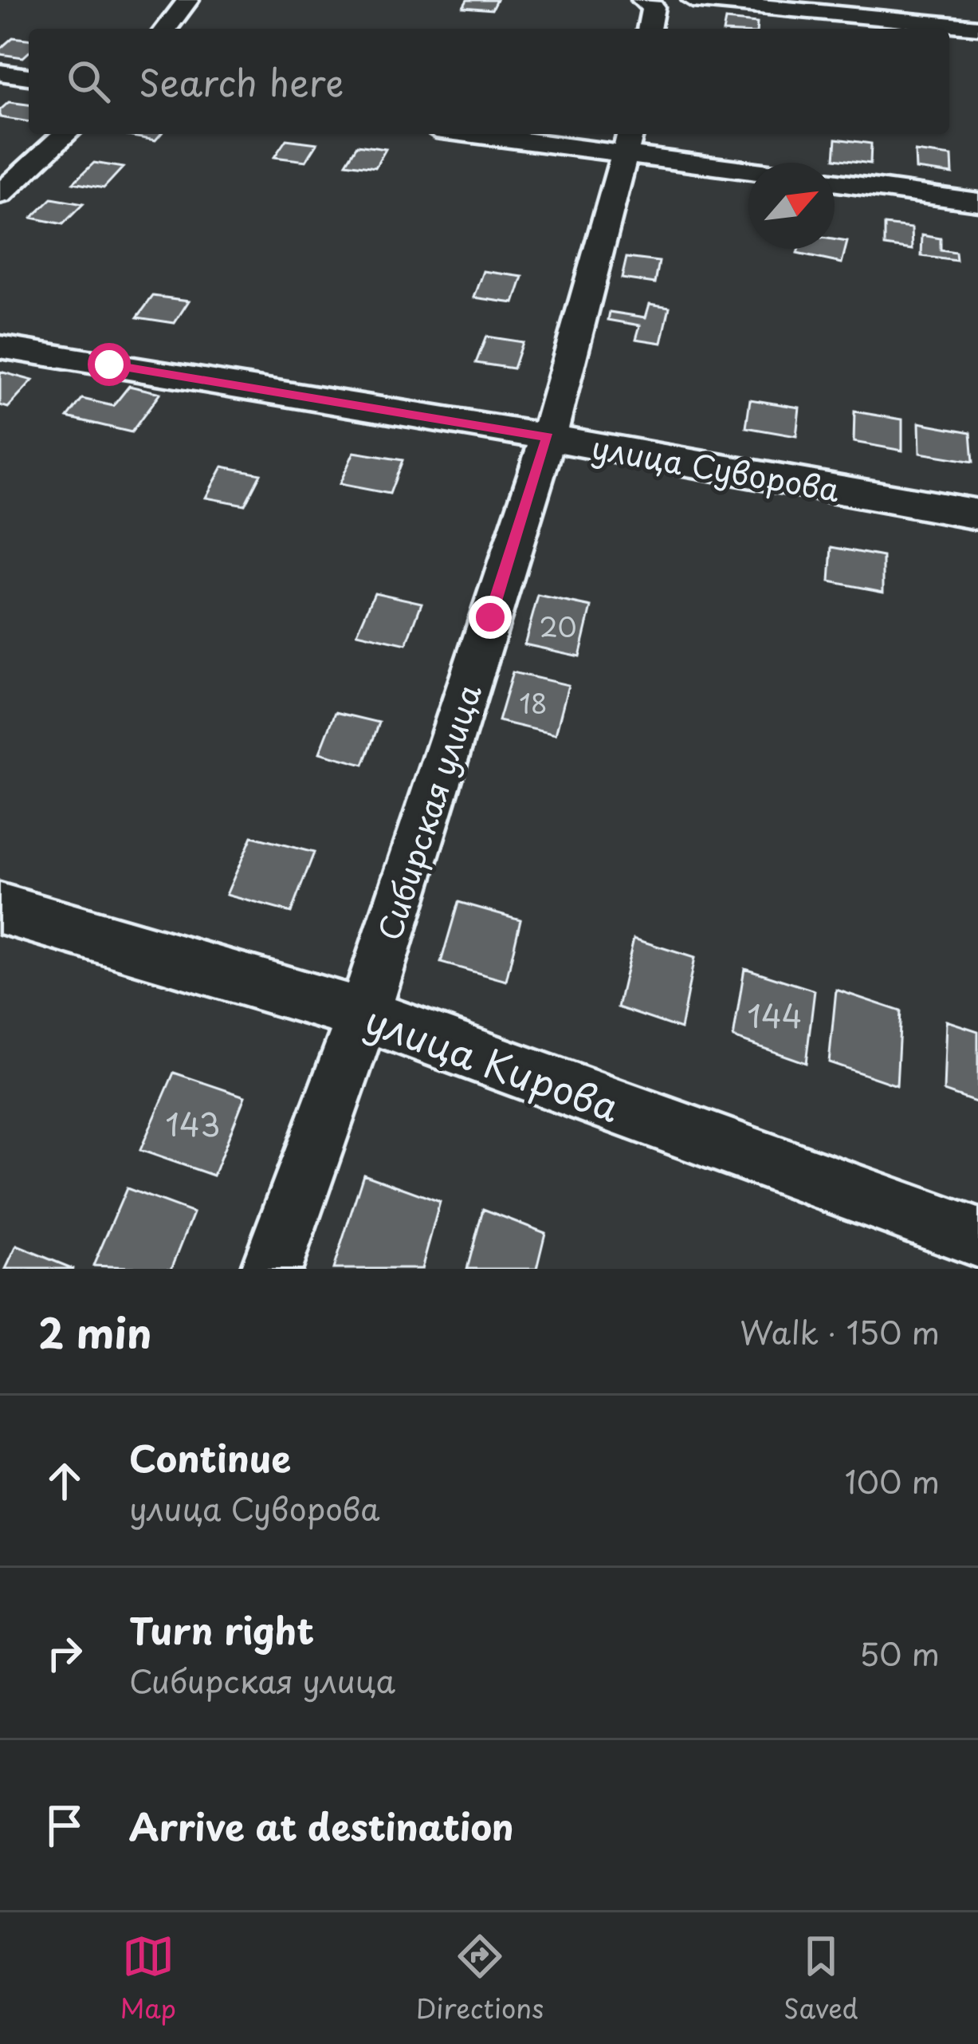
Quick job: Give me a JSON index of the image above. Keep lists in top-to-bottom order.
{
  "streets": {
    "street": ["улица Суворова", "Сибирская улица", "улица Кирова"]
  },
  "crossings": [
    ["улица Суворова", "Сибирская улица"],
    ["Сибирская улица", "улица Кирова"]
  ],
  "house_numbers": [
    "20",
    "18",
    "144",
    "143"
  ],
  "north": "top right",
  "page": {
    "search": "Search here",
    "heading": ["2 min", "Walk · 150 m"],
    "list": [
      ["Continue", "улица Суворова", "100 m"],
      ["Turn right", "Сибирская улица", "50 m"],
      "Arrive at destination"
    ],
    "nav": ["Map", "Directions", "Saved"]
  }
}
